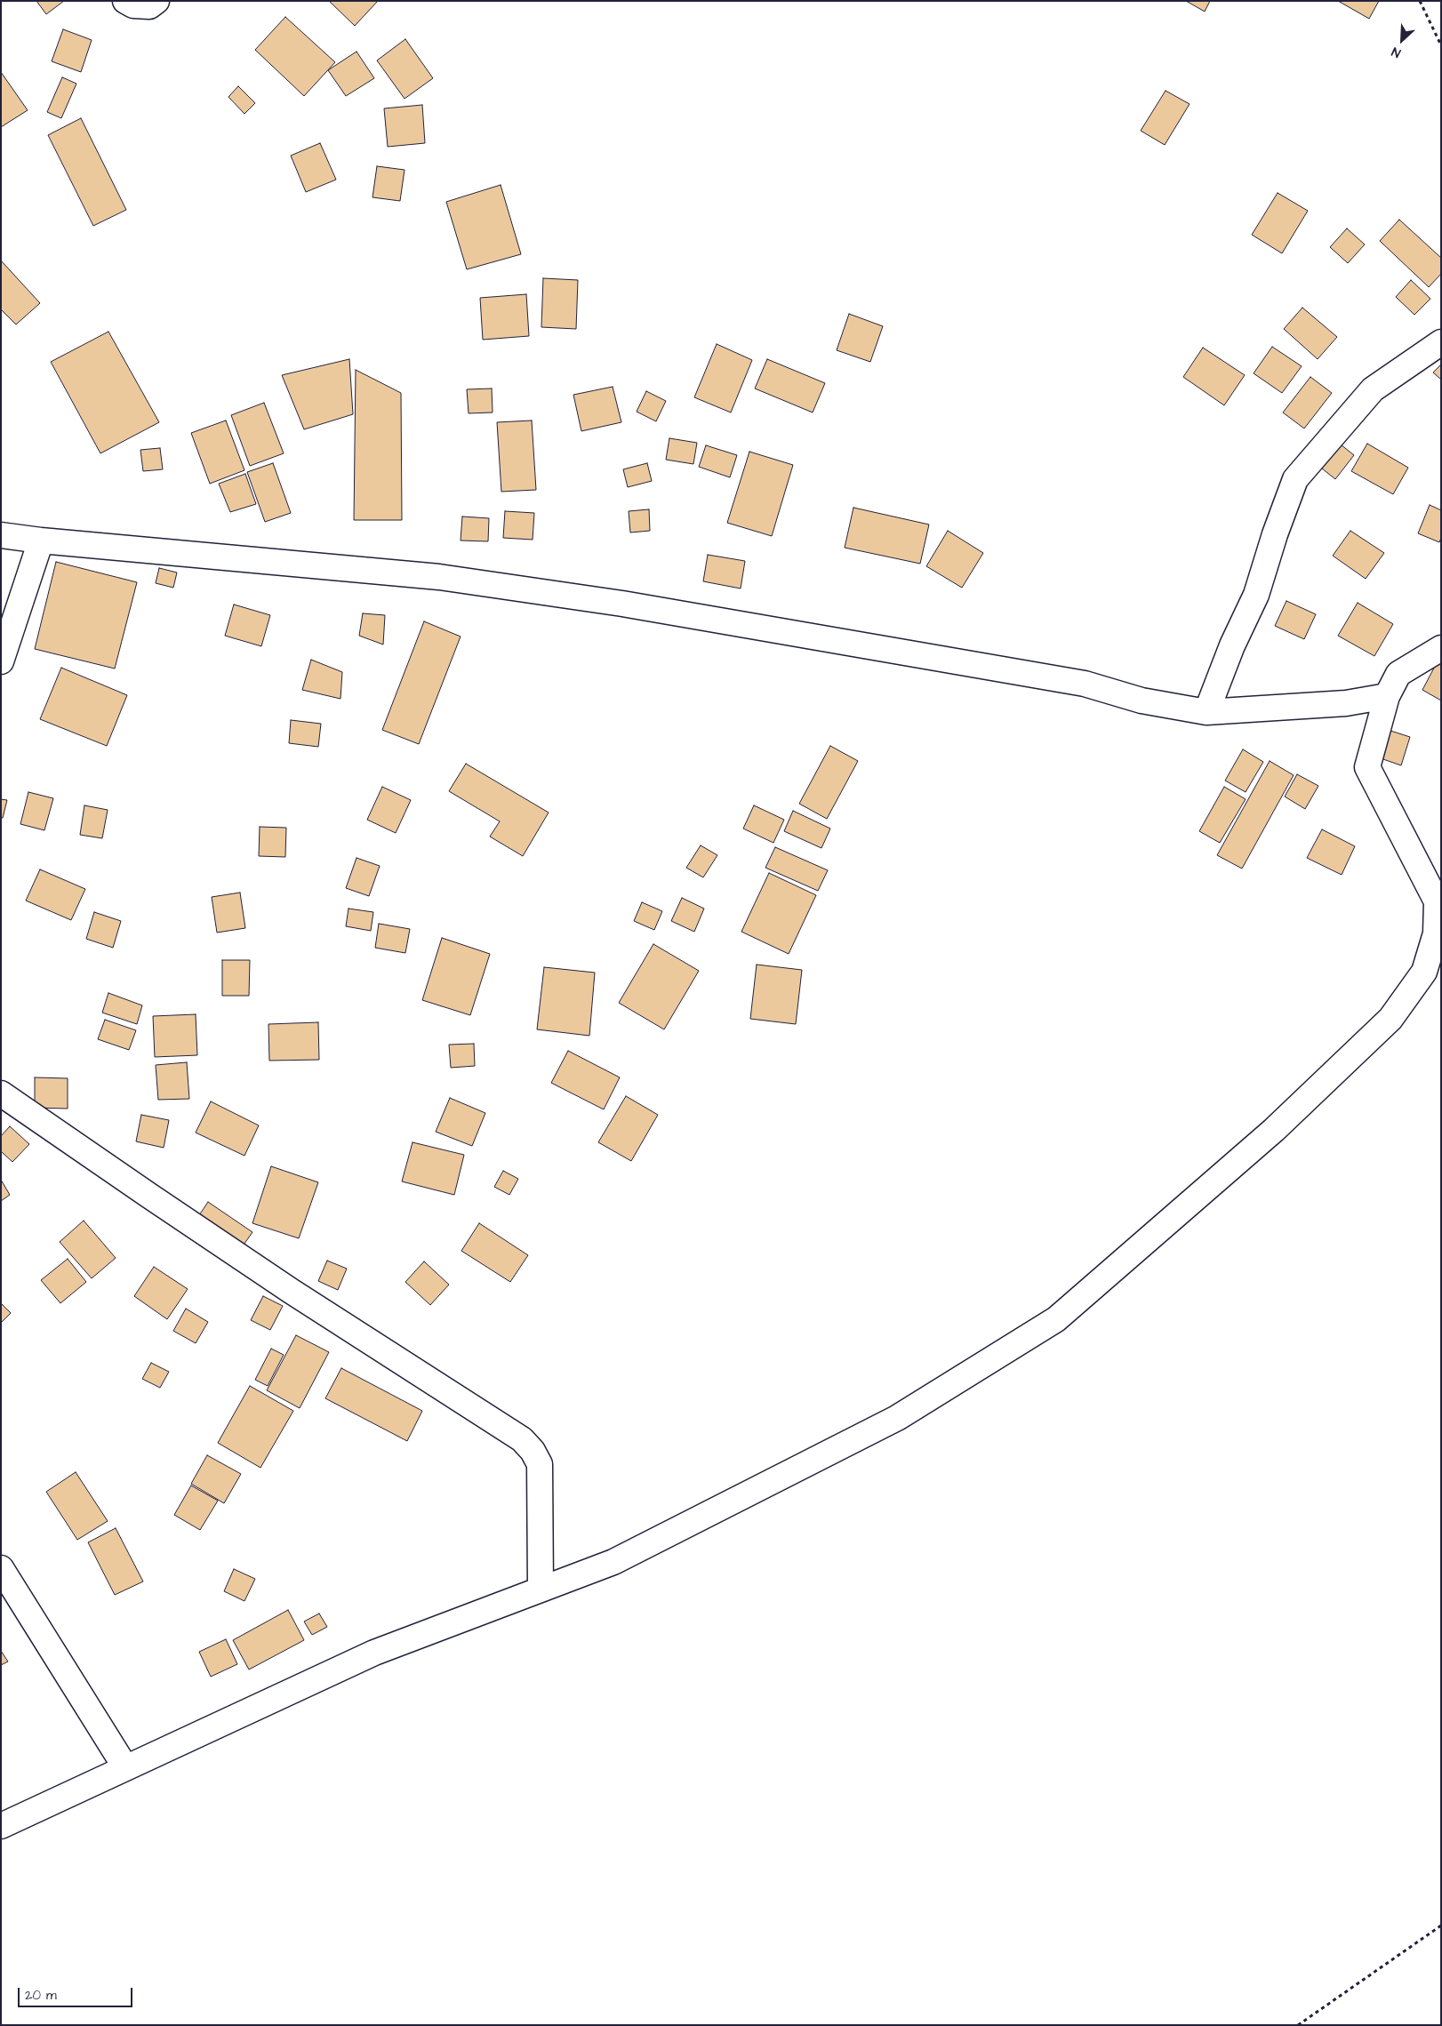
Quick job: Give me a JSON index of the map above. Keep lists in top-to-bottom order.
{
  "scale_bar": "20 m",
  "north": "bottom left"
}
